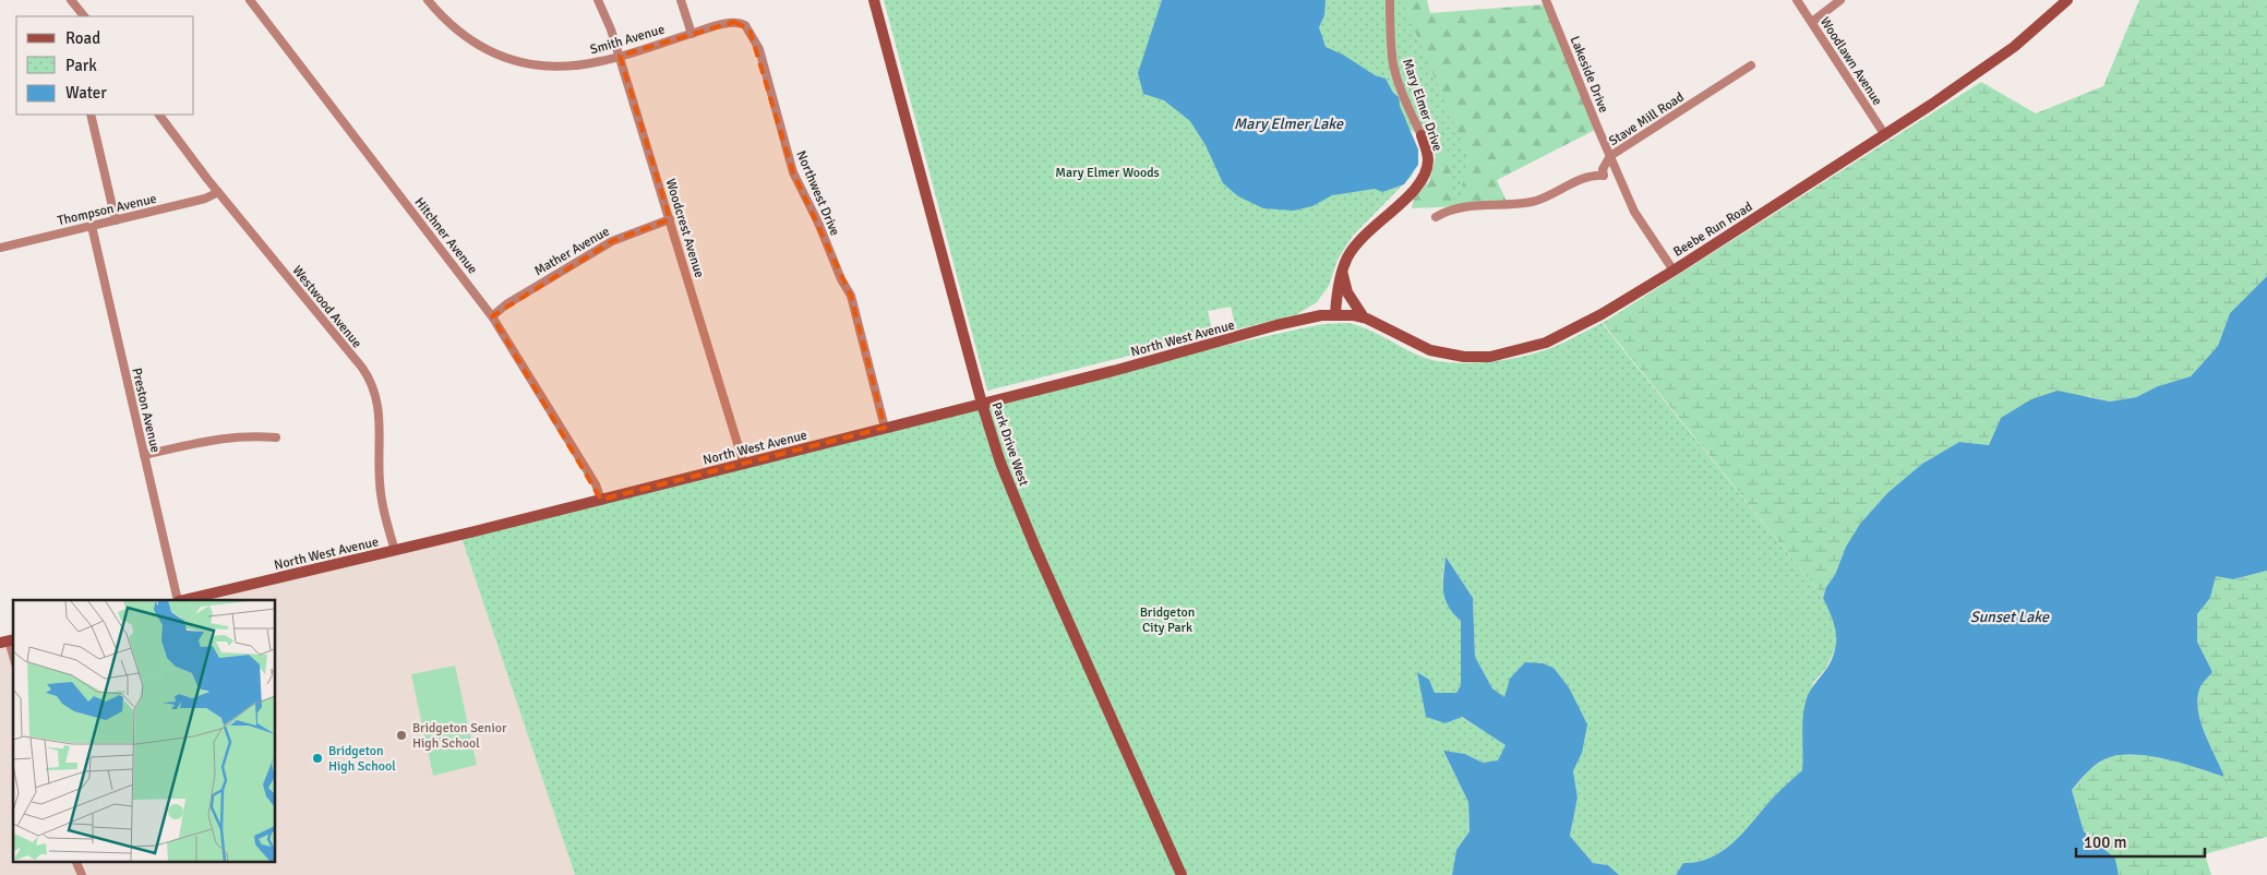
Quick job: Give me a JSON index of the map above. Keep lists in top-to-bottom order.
{
  "streets": {
    "main road": [
      "Mary Elmer Drive",
      "Beebe Run Road",
      "North West Avenue",
      "Park Drive West"
    ],
    "street": [
      "Smith Avenue",
      "Woodlawn Avenue",
      "Lakeside Drive",
      "Stave Mill Road",
      "Northwest Drive",
      "Thompson Avenue",
      "Woodcrest Avenue",
      "Hitchner Avenue",
      "Mather Avenue",
      "Westwood Avenue",
      "Preston Avenue"
    ]
  },
  "crossings": [
    ["Smith Avenue", "Northwest Drive"],
    ["Smith Avenue", "Woodcrest Avenue"],
    ["Woodlawn Avenue", "Beebe Run Road"],
    ["Lakeside Drive", "Stave Mill Road"],
    ["Lakeside Drive", "Beebe Run Road"],
    ["Mary Elmer Drive", "Beebe Run Road"],
    ["Mary Elmer Drive", "North West Avenue"],
    ["Northwest Drive", "North West Avenue"],
    ["Thompson Avenue", "Westwood Avenue"],
    ["Thompson Avenue", "Preston Avenue"],
    ["Woodcrest Avenue", "Mather Avenue"],
    ["Woodcrest Avenue", "North West Avenue"],
    ["Beebe Run Road", "North West Avenue"],
    ["Hitchner Avenue", "Mather Avenue"],
    ["Hitchner Avenue", "North West Avenue"],
    ["Westwood Avenue", "North West Avenue"],
    ["North West Avenue", "Park Drive West"]
  ],
  "water": ["Mary Elmer Lake", "Sunset Lake"],
  "parks": ["Mary Elmer Woods", "Bridgeton City Park"],
  "places": ["Bridgeton Senior High School", "Bridgeton High School"],
  "legend": ["Road", "Park", "Water"],
  "scale_bar": "100 m"
}
